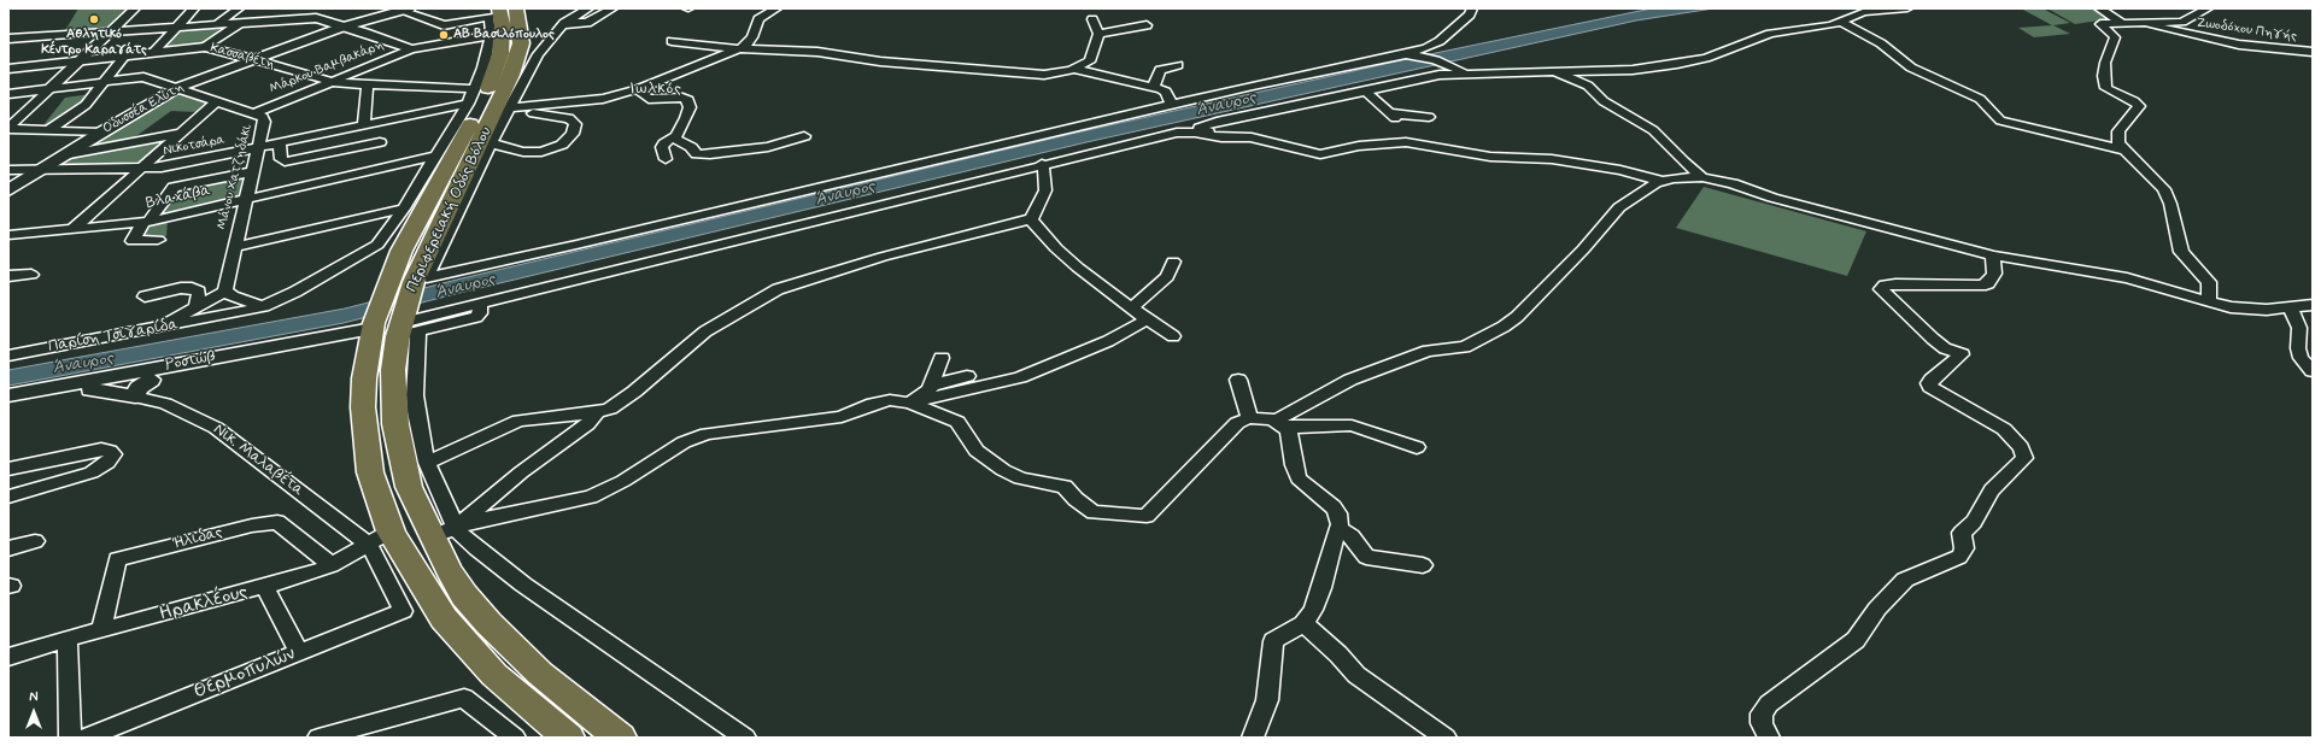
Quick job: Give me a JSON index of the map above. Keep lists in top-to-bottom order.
{
  "streets": {
    "main road": ["Περιφερειακή Οδός Βόλου"],
    "street": [
      "Ζωοδόχου Πηγής",
      "Κασσαβέτη",
      "Μάρκου Βαμβακάρη",
      "Οδυσσέα Ελύτη",
      "Νικοτσάρα",
      "Μάνου Χατζηδάκι",
      "Βλαχάβα",
      "Παρίση Τσιγαρίδα",
      "Ροστώβ",
      "Νικ. Μαλαβέτα",
      "Ήλιδας",
      "Ηρακλέους",
      "Θερμοπυλών"
    ]
  },
  "crossings": [
    ["Κασσαβέτη", "Μάρκου Βαμβακάρη"],
    ["Κασσαβέτη", "Οδυσσέα Ελύτη"],
    ["Κασσαβέτη", "Παρίση Τσιγαρίδα"],
    ["Μάρκου Βαμβακάρη", "Μάνου Χατζηδάκι"],
    ["Μάρκου Βαμβακάρη", "Παρίση Τσιγαρίδα"],
    ["Οδυσσέα Ελύτη", "Νικοτσάρα"],
    ["Οδυσσέα Ελύτη", "Μάνου Χατζηδάκι"],
    ["Νικοτσάρα", "Μάνου Χατζηδάκι"],
    ["Νικοτσάρα", "Παρίση Τσιγαρίδα"],
    ["Μάνου Χατζηδάκι", "Βλαχάβα"],
    ["Βλαχάβα", "Παρίση Τσιγαρίδα"],
    ["Περιφερειακή Οδός Βόλου", "Ροστώβ"],
    ["Περιφερειακή Οδός Βόλου", "Νικ. Μαλαβέτα"],
    ["Περιφερειακή Οδός Βόλου", "Ηρακλέους"],
    ["Περιφερειακή Οδός Βόλου", "Θερμοπυλών"],
    ["Νικ. Μαλαβέτα", "Ηρακλέους"],
    ["Νικ. Μαλαβέτα", "Θερμοπυλών"],
    ["Ήλιδας", "Ηρακλέους"],
    ["Ηρακλέους", "Θερμοπυλών"]
  ],
  "districts": ["Ιωλκός"],
  "water": ["Άναυρος"],
  "places": ["Αθλητικό Κέντρο Καραγάτς", "ΑΒ Βασιλόπουλος"],
  "north": "top"
}
